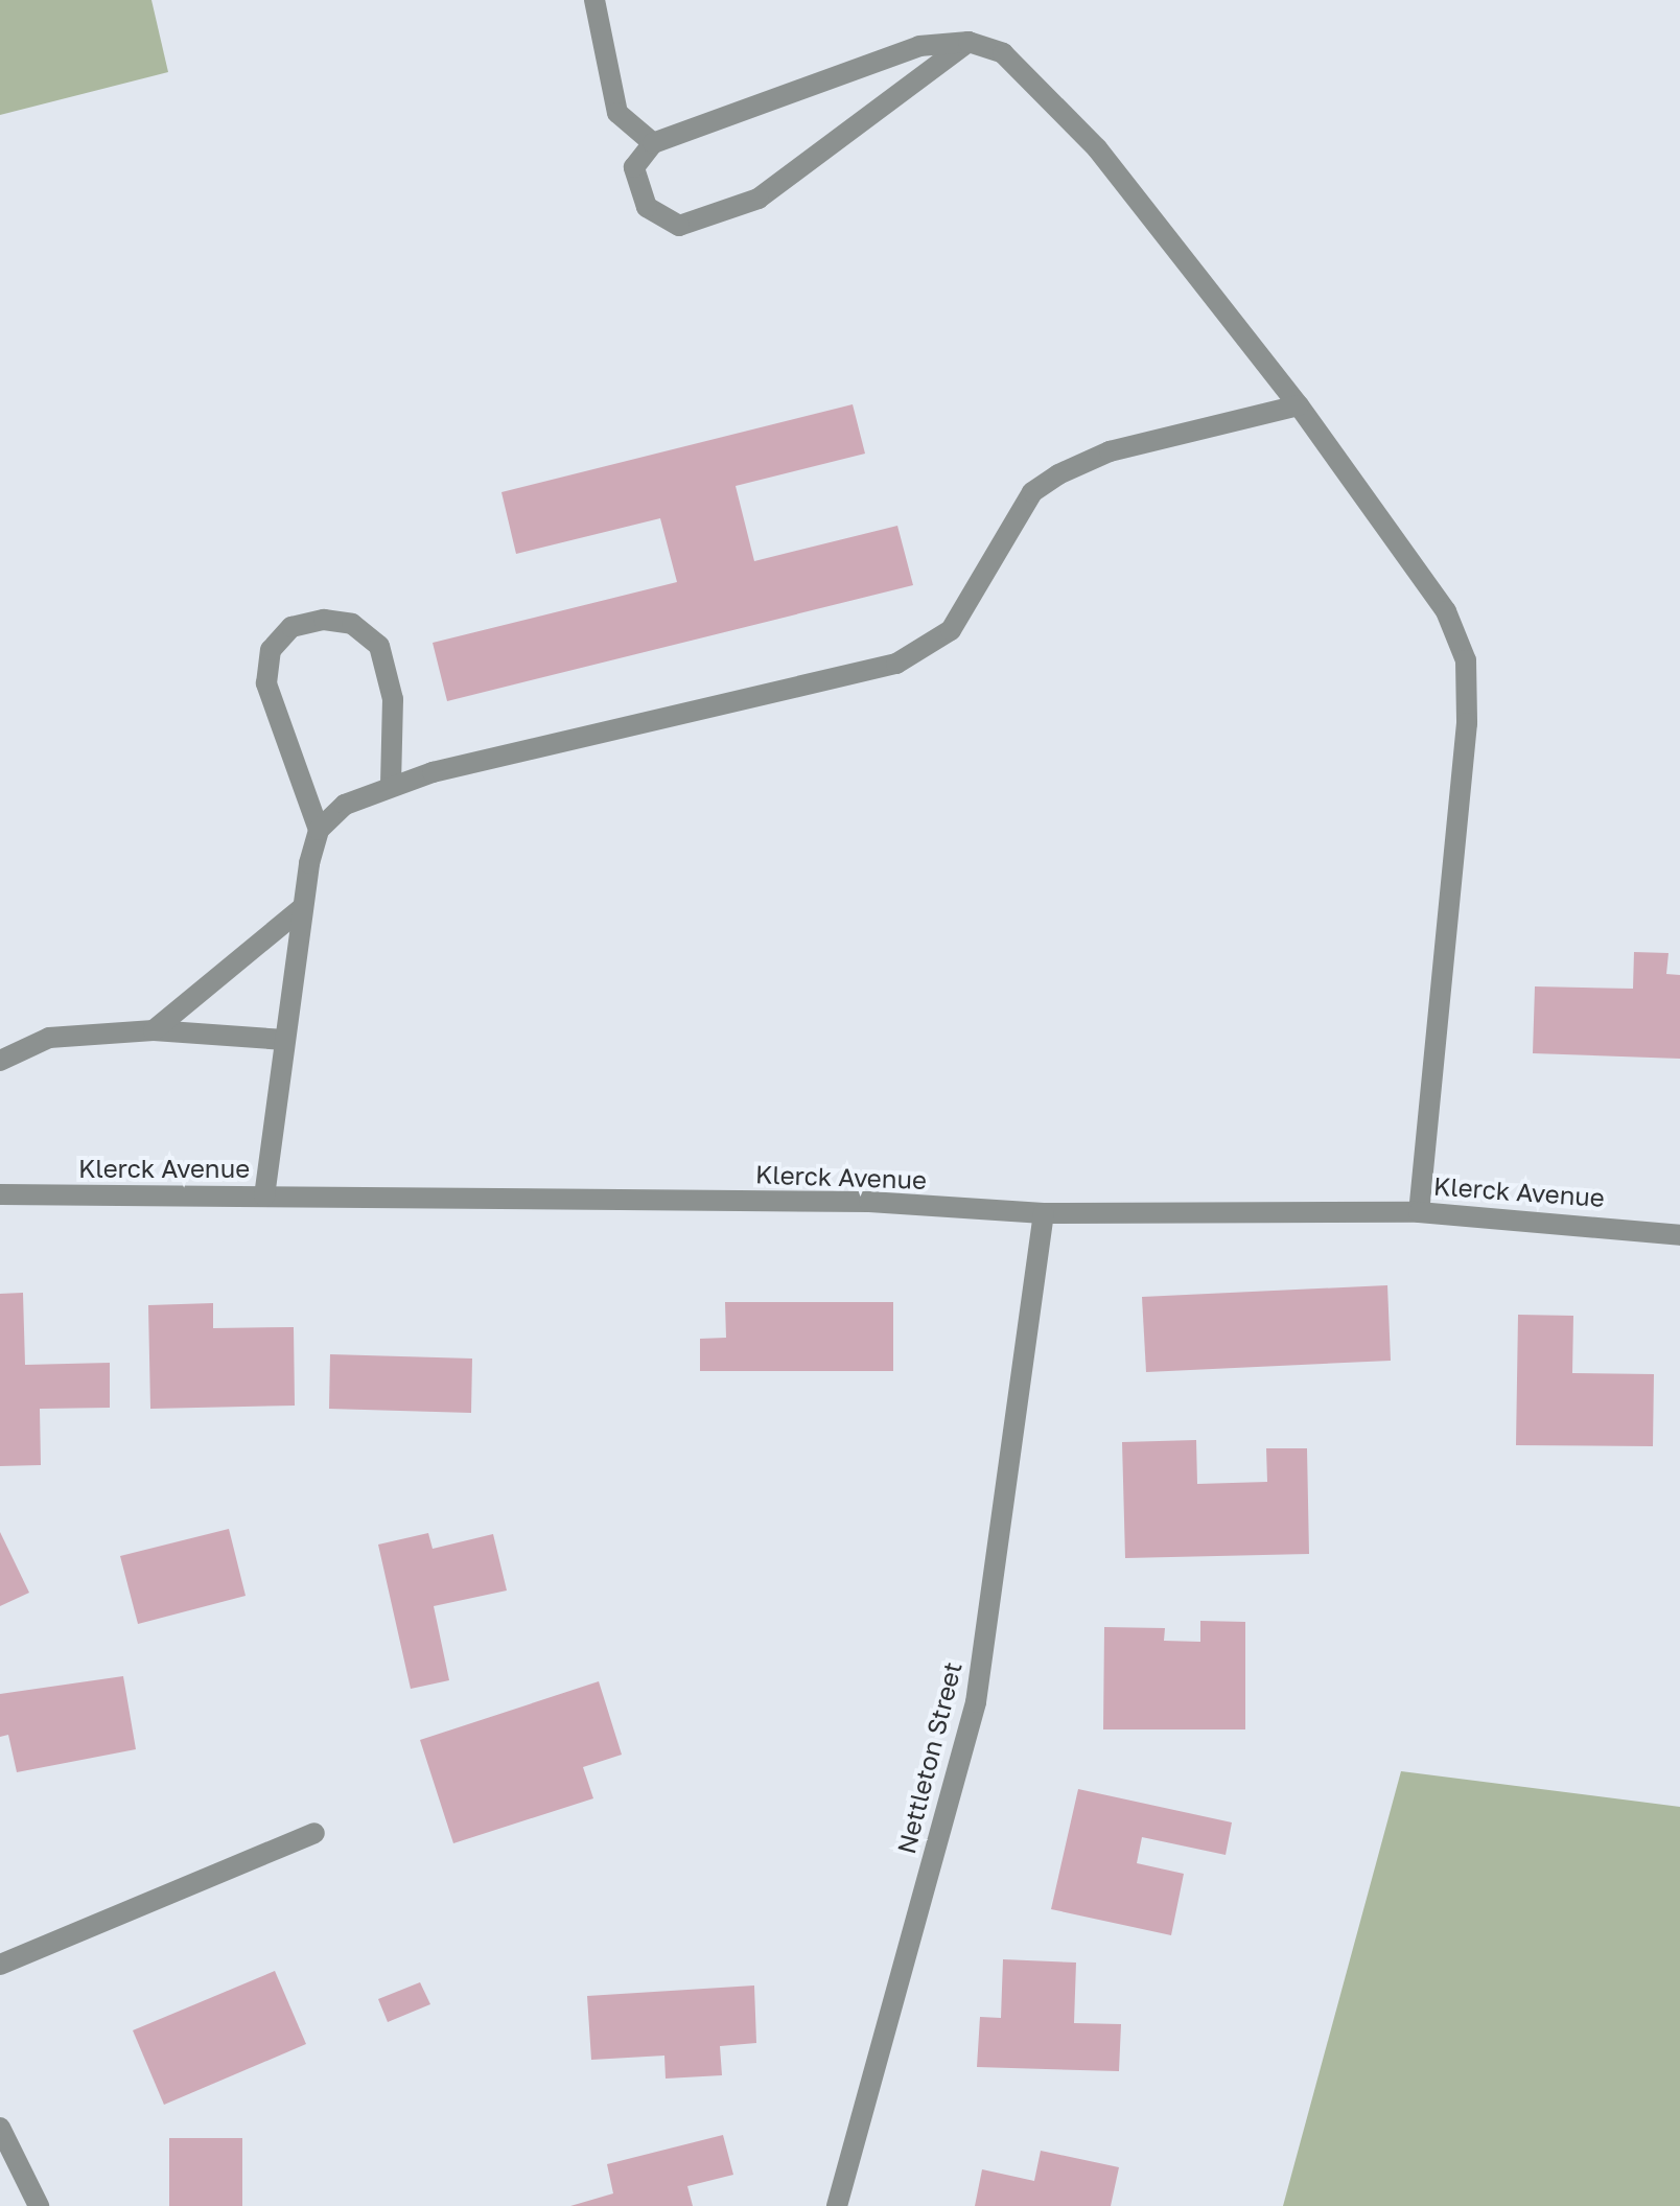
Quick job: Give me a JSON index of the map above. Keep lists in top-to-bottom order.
{
  "streets": {
    "street": ["Klerck Avenue", "Nettleton Street"]
  },
  "crossings": [
    ["Klerck Avenue", "Nettleton Street"]
  ]
}
